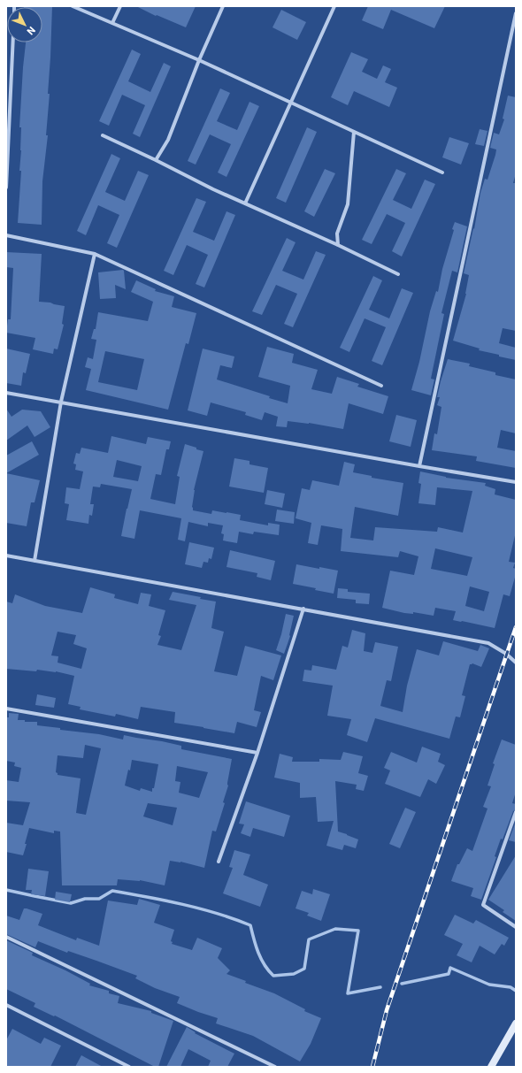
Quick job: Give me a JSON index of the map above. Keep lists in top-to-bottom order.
{
  "north": "bottom right"
}
